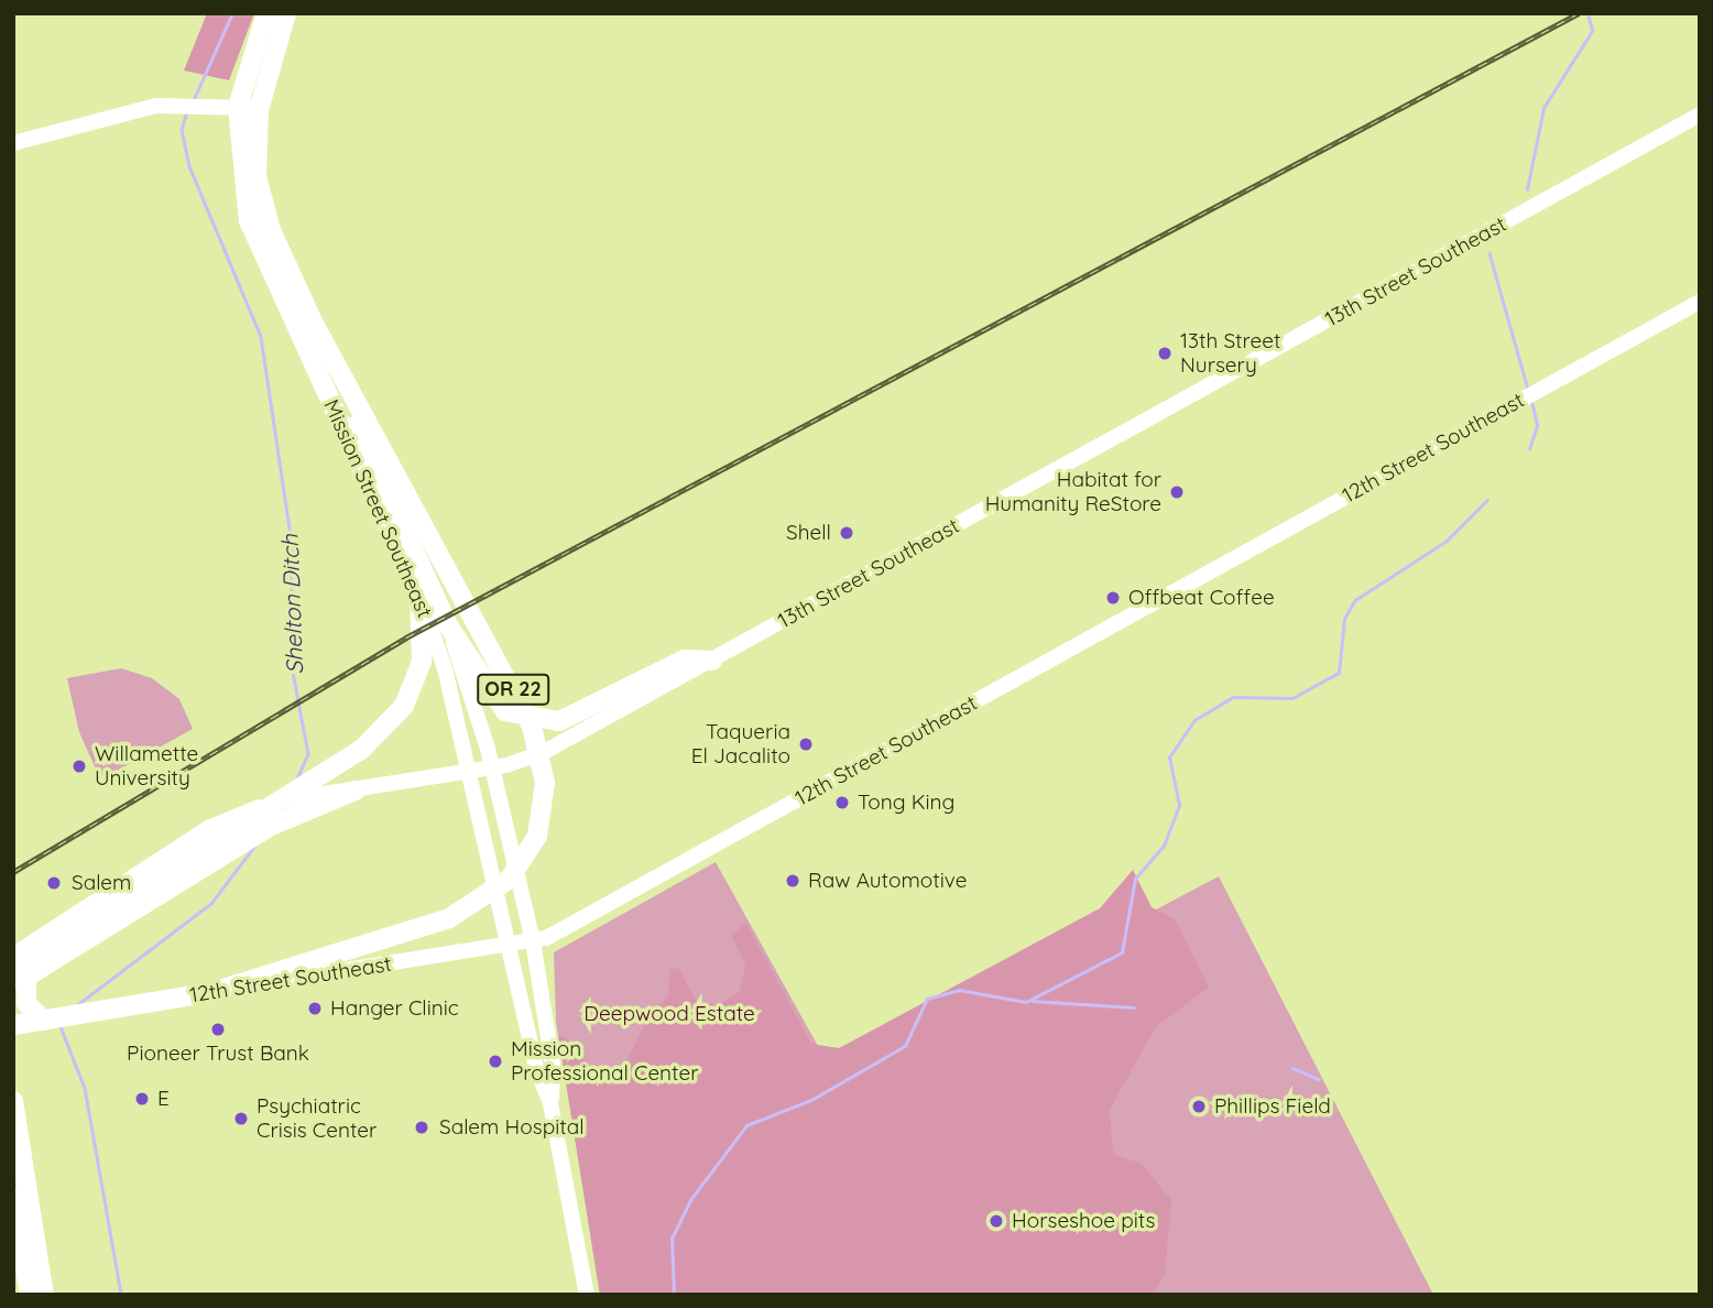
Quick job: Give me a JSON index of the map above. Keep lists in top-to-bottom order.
{
  "streets": {
    "highway": ["12th Street Southeast", "Mission Street Southeast", "OR 22"],
    "main road": ["13th Street Southeast"]
  },
  "crossings": [
    ["13th Street Southeast", "Mission Street Southeast"],
    ["12th Street Southeast", "Mission Street Southeast"],
    ["12th Street Southeast", "OR 22"],
    ["Mission Street Southeast", "OR 22"]
  ],
  "water": ["Shelton Ditch"],
  "parks": ["Deepwood Estate"],
  "places": [
    "13th Street Nursery",
    "Habitat for Humanity ReStore",
    "Shell",
    "Offbeat Coffee",
    "Taqueria El Jacalito",
    "Willamette University",
    "Tong King",
    "Raw Automotive",
    "Salem",
    "Hanger Clinic",
    "Pioneer Trust Bank",
    "Mission Professional Center",
    "E",
    "Phillips Field",
    "Psychiatric Crisis Center",
    "Salem Hospital",
    "Horseshoe pits"
  ]
}
